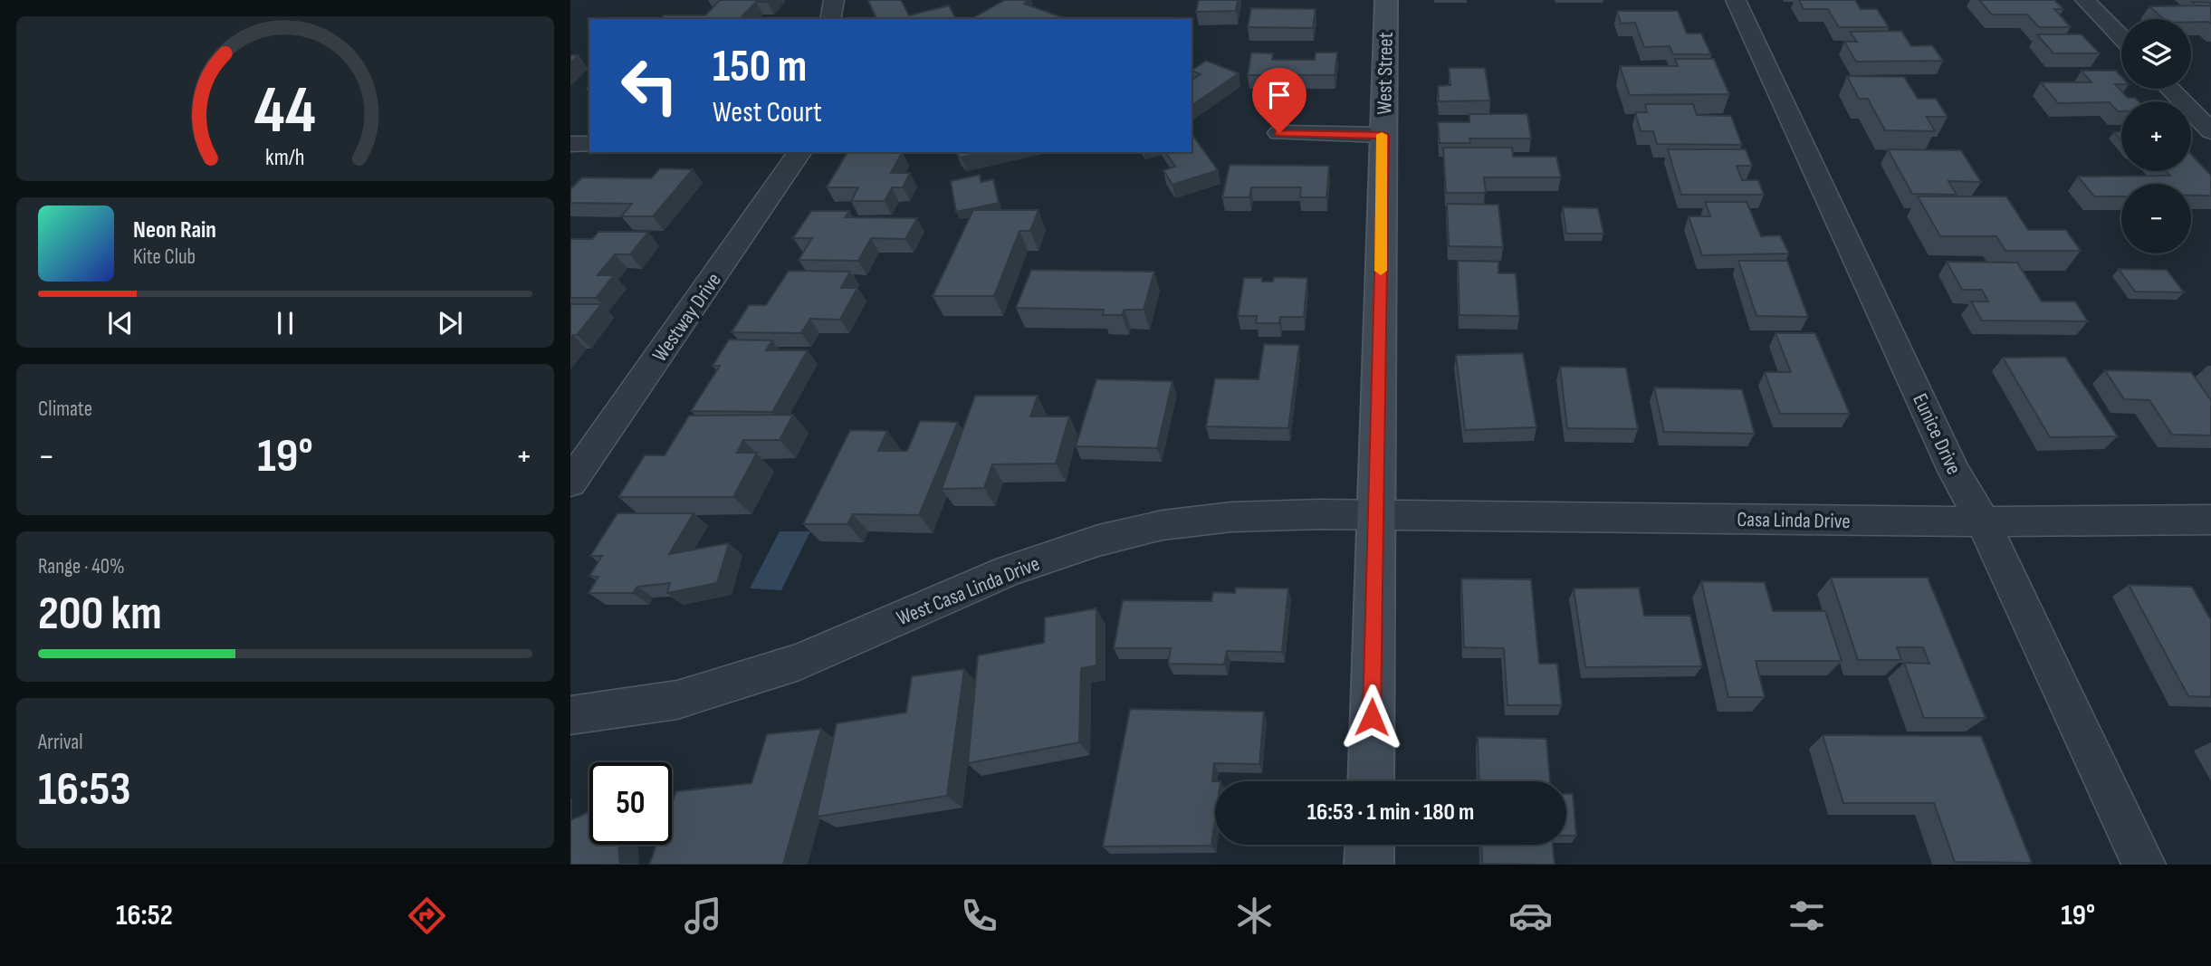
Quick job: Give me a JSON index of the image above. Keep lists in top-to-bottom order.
{
  "streets": {
    "main road": ["West Street"],
    "street": [
      "Westway Drive",
      "Eunice Drive",
      "Casa Linda Drive",
      "West Casa Linda Drive"
    ]
  },
  "crossings": [
    ["West Street", "Casa Linda Drive"],
    ["West Street", "West Casa Linda Drive"],
    ["Eunice Drive", "Casa Linda Drive"],
    ["Casa Linda Drive", "West Casa Linda Drive"]
  ],
  "page": {
    "map_buttons": ["+", "−"],
    "turn": ["150 m", "West Court"],
    "song": ["Neon Rain", "Kite Club"],
    "tile": [
      "Climate",
      ["Range · 40%", "200 km"],
      ["Arrival", "16:53"]
    ],
    "heat": ["−", "19°", "+"],
    "limit": "50",
    "trip": "16:53 · 1 min · 180 m",
    "tabs": ["16:52", "19°"],
    "gauge": ["44", "km/h"]
  }
}
